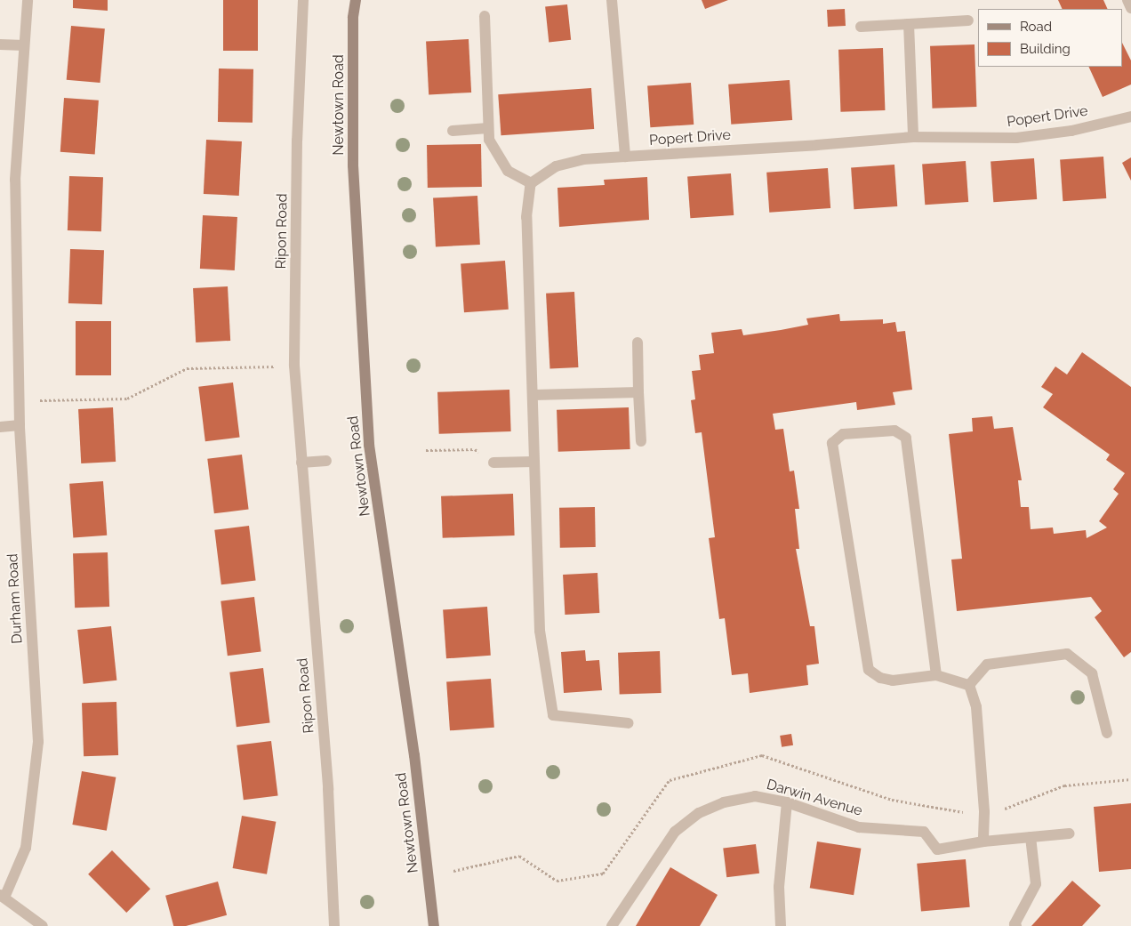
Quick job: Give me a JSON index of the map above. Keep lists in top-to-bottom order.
{
  "streets": {
    "main road": ["Newtown Road"],
    "street": [
      "Popert Drive",
      "Ripon Road",
      "Durham Road",
      "Darwin Avenue"
    ]
  },
  "legend": ["Road", "Building"]
}
